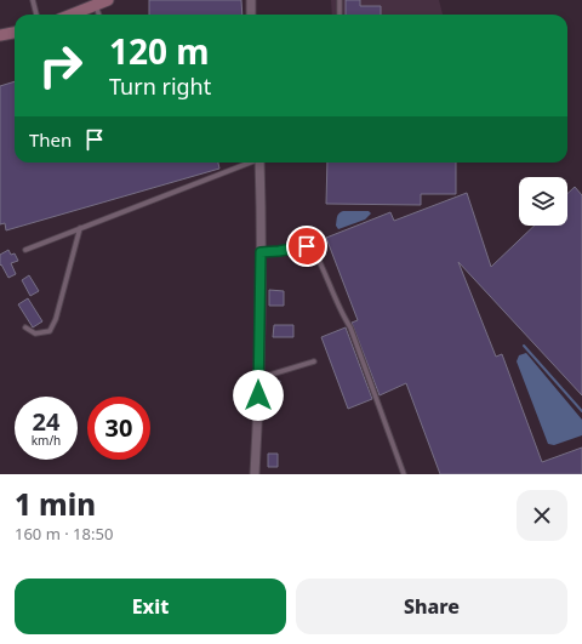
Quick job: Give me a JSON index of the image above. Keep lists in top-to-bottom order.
{
  "page": {
    "turn": ["120 m", "Turn right"],
    "then": "Then",
    "speed": "24 km/h",
    "limit": "30",
    "heading": ["1 min", "160 m · 18:50"],
    "buttons": ["Exit", "Share"]
  }
}
